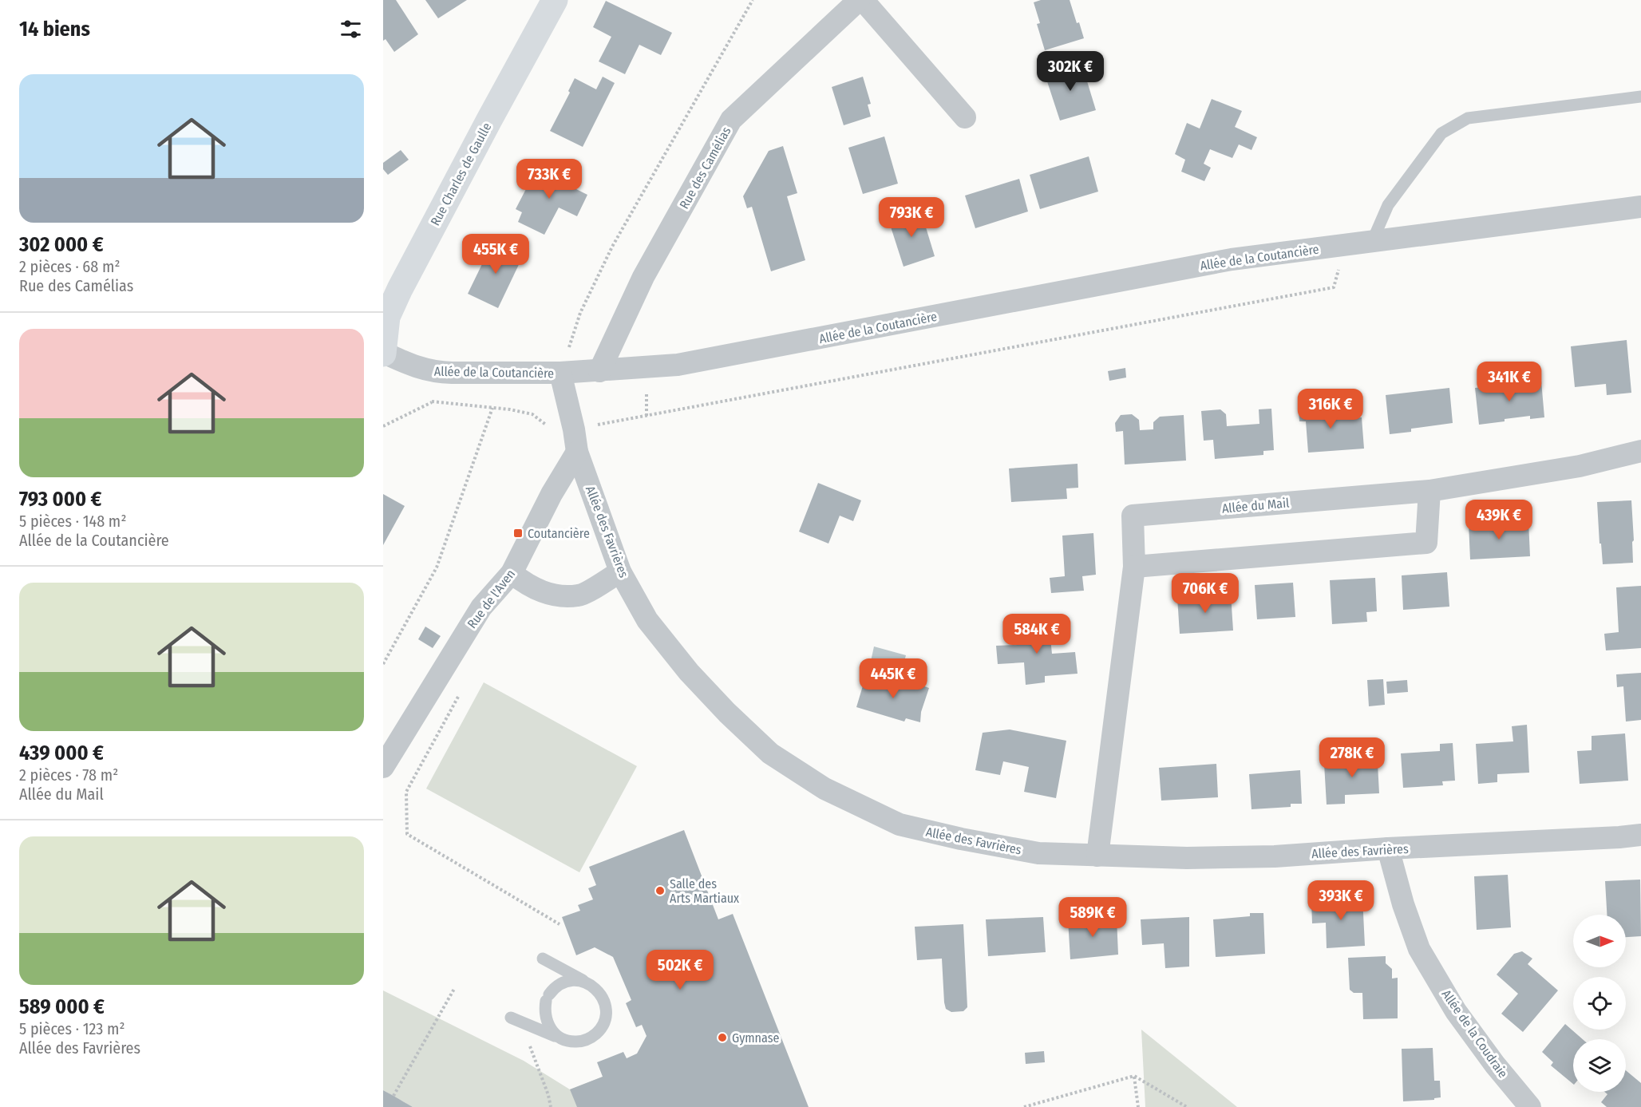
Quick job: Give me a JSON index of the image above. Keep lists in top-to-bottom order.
{
  "streets": {
    "street": [
      "Rue des Camélias",
      "Rue Charles de Gaulle",
      "Allée de la Coutancière",
      "Allée du Mail",
      "Allée des Favrières",
      "Rue de l'Aven",
      "Allée de la Coudraie"
    ]
  },
  "crossings": [
    ["Rue des Camélias", "Allée de la Coutancière"],
    ["Rue Charles de Gaulle", "Allée de la Coutancière"],
    ["Allée de la Coutancière", "Allée des Favrières"],
    ["Allée du Mail", "Allée des Favrières"],
    ["Allée des Favrières", "Rue de l'Aven"],
    ["Allée des Favrières", "Allée de la Coudraie"]
  ],
  "places": {
    "transit": ["Coutancière"],
    "other": ["Salle des Arts Martiaux", "Gymnase"]
  },
  "north": "right",
  "page": {
    "heading": "14 biens",
    "price": [
      "302K €",
      "733K €",
      "793K €",
      "455K €",
      "341K €",
      "316K €",
      "439K €",
      "706K €",
      "584K €",
      "445K €",
      "278K €",
      "393K €",
      "589K €",
      "502K €"
    ],
    "list": [
      {
        "name": "302 000 €",
        "note": "2 pièces · 68 m² · Rue des Camélias"
      },
      {
        "name": "793 000 €",
        "note": "5 pièces · 148 m² · Allée de la Coutancière"
      },
      {
        "name": "439 000 €",
        "note": "2 pièces · 78 m² · Allée du Mail"
      },
      {
        "name": "589 000 €",
        "note": "5 pièces · 123 m² · Allée des Favrières"
      }
    ]
  }
}
